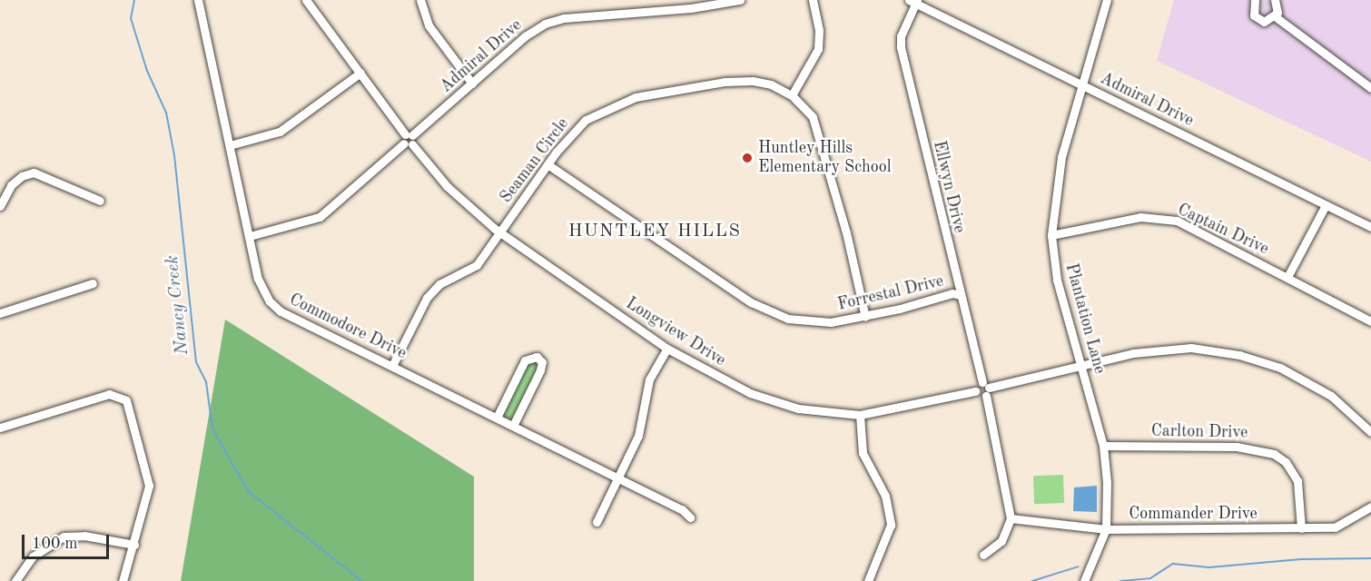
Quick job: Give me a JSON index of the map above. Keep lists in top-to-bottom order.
{
  "streets": {
    "street": [
      "Admiral Drive",
      "Seaman Circle",
      "Ellwyn Drive",
      "Captain Drive",
      "Forrestal Drive",
      "Plantation Lane",
      "Commodore Drive",
      "Longview Drive",
      "Carlton Drive",
      "Commander Drive"
    ]
  },
  "crossings": [
    ["Admiral Drive", "Ellwyn Drive"],
    ["Admiral Drive", "Plantation Lane"],
    ["Admiral Drive", "Commodore Drive"],
    ["Admiral Drive", "Longview Drive"],
    ["Seaman Circle", "Forrestal Drive"],
    ["Seaman Circle", "Commodore Drive"],
    ["Seaman Circle", "Longview Drive"],
    ["Ellwyn Drive", "Forrestal Drive"],
    ["Ellwyn Drive", "Longview Drive"],
    ["Ellwyn Drive", "Commander Drive"],
    ["Captain Drive", "Plantation Lane"],
    ["Plantation Lane", "Carlton Drive"],
    ["Plantation Lane", "Commander Drive"],
    ["Carlton Drive", "Commander Drive"]
  ],
  "districts": ["HUNTLEY HILLS"],
  "water": ["Nancy Creek"],
  "places": ["Huntley Hills Elementary School"],
  "scale_bar": "100 m"
}
